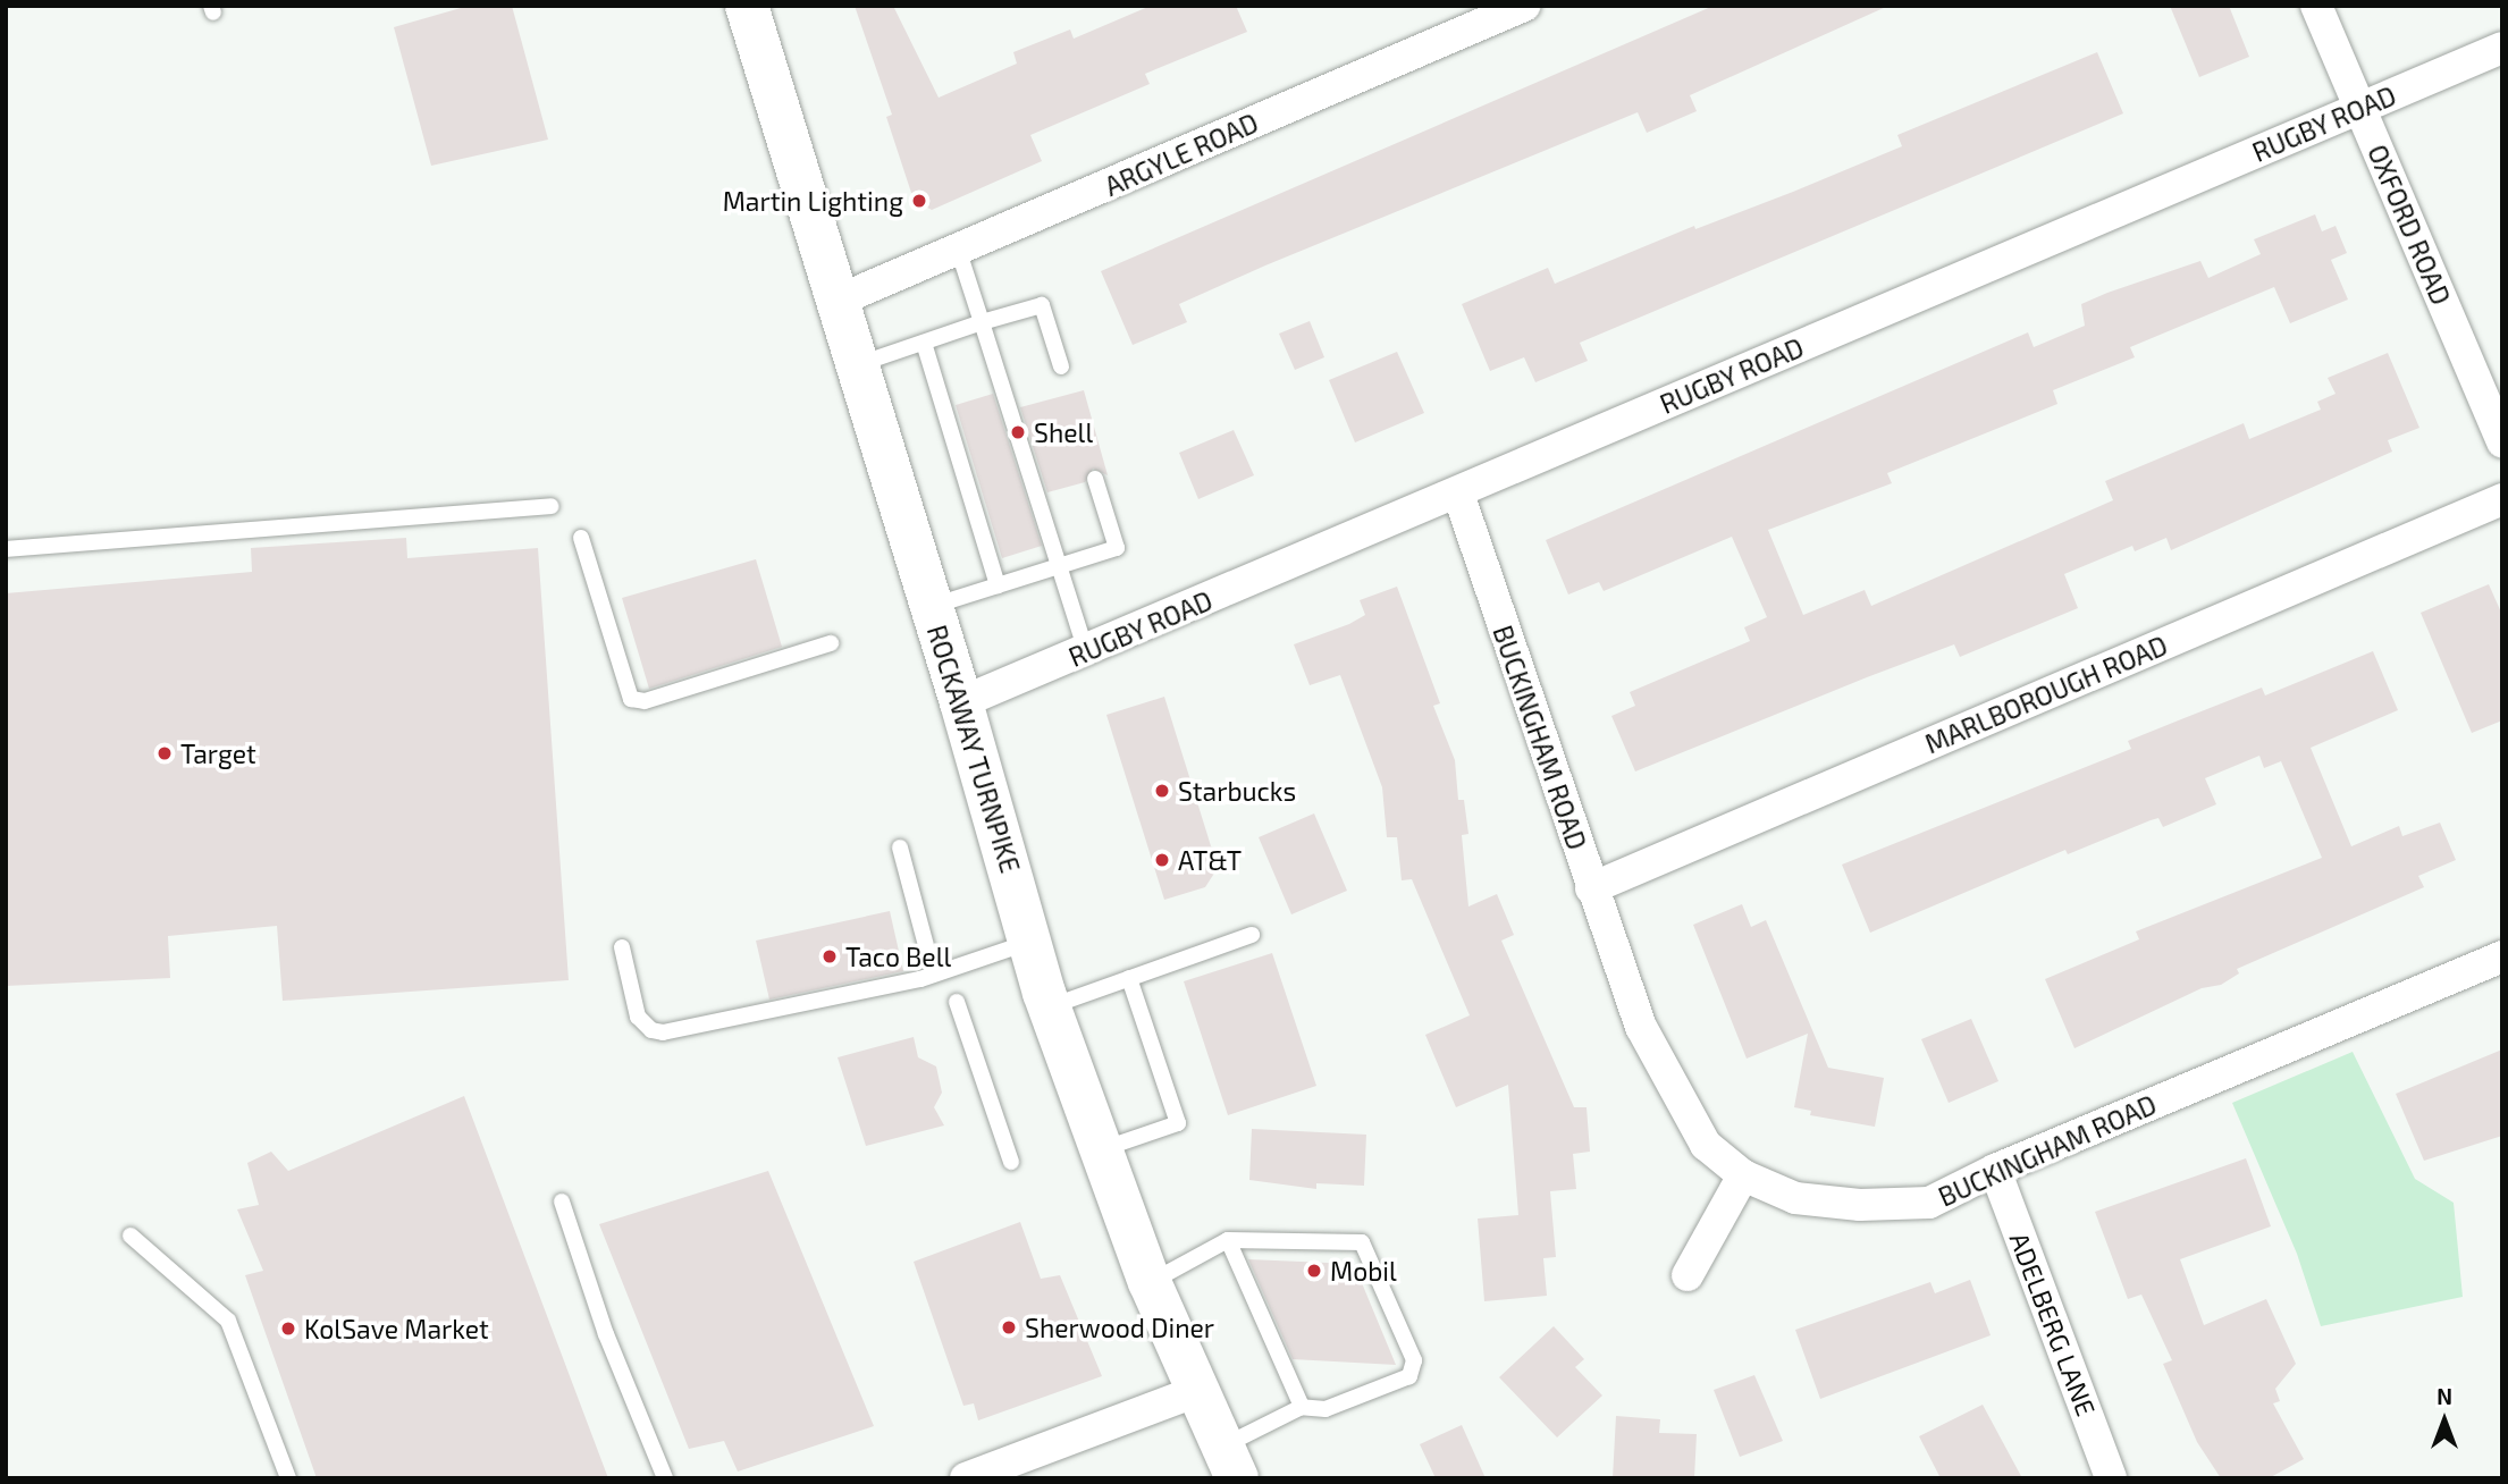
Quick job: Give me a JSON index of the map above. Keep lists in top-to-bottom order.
{
  "streets": {
    "main road": ["ROCKAWAY TURNPIKE"],
    "street": [
      "RUGBY ROAD",
      "ARGYLE ROAD",
      "OXFORD ROAD",
      "MARLBOROUGH ROAD",
      "BUCKINGHAM ROAD",
      "ADELBERG LANE"
    ]
  },
  "crossings": [
    ["RUGBY ROAD", "OXFORD ROAD"],
    ["RUGBY ROAD", "BUCKINGHAM ROAD"],
    ["RUGBY ROAD", "ROCKAWAY TURNPIKE"],
    ["ARGYLE ROAD", "ROCKAWAY TURNPIKE"],
    ["MARLBOROUGH ROAD", "BUCKINGHAM ROAD"],
    ["BUCKINGHAM ROAD", "ADELBERG LANE"]
  ],
  "places": [
    "Martin Lighting",
    "Shell",
    "Target",
    "Starbucks",
    "AT&T",
    "Taco Bell",
    "Mobil",
    "Sherwood Diner",
    "KolSave Market"
  ],
  "north": "top"
}
